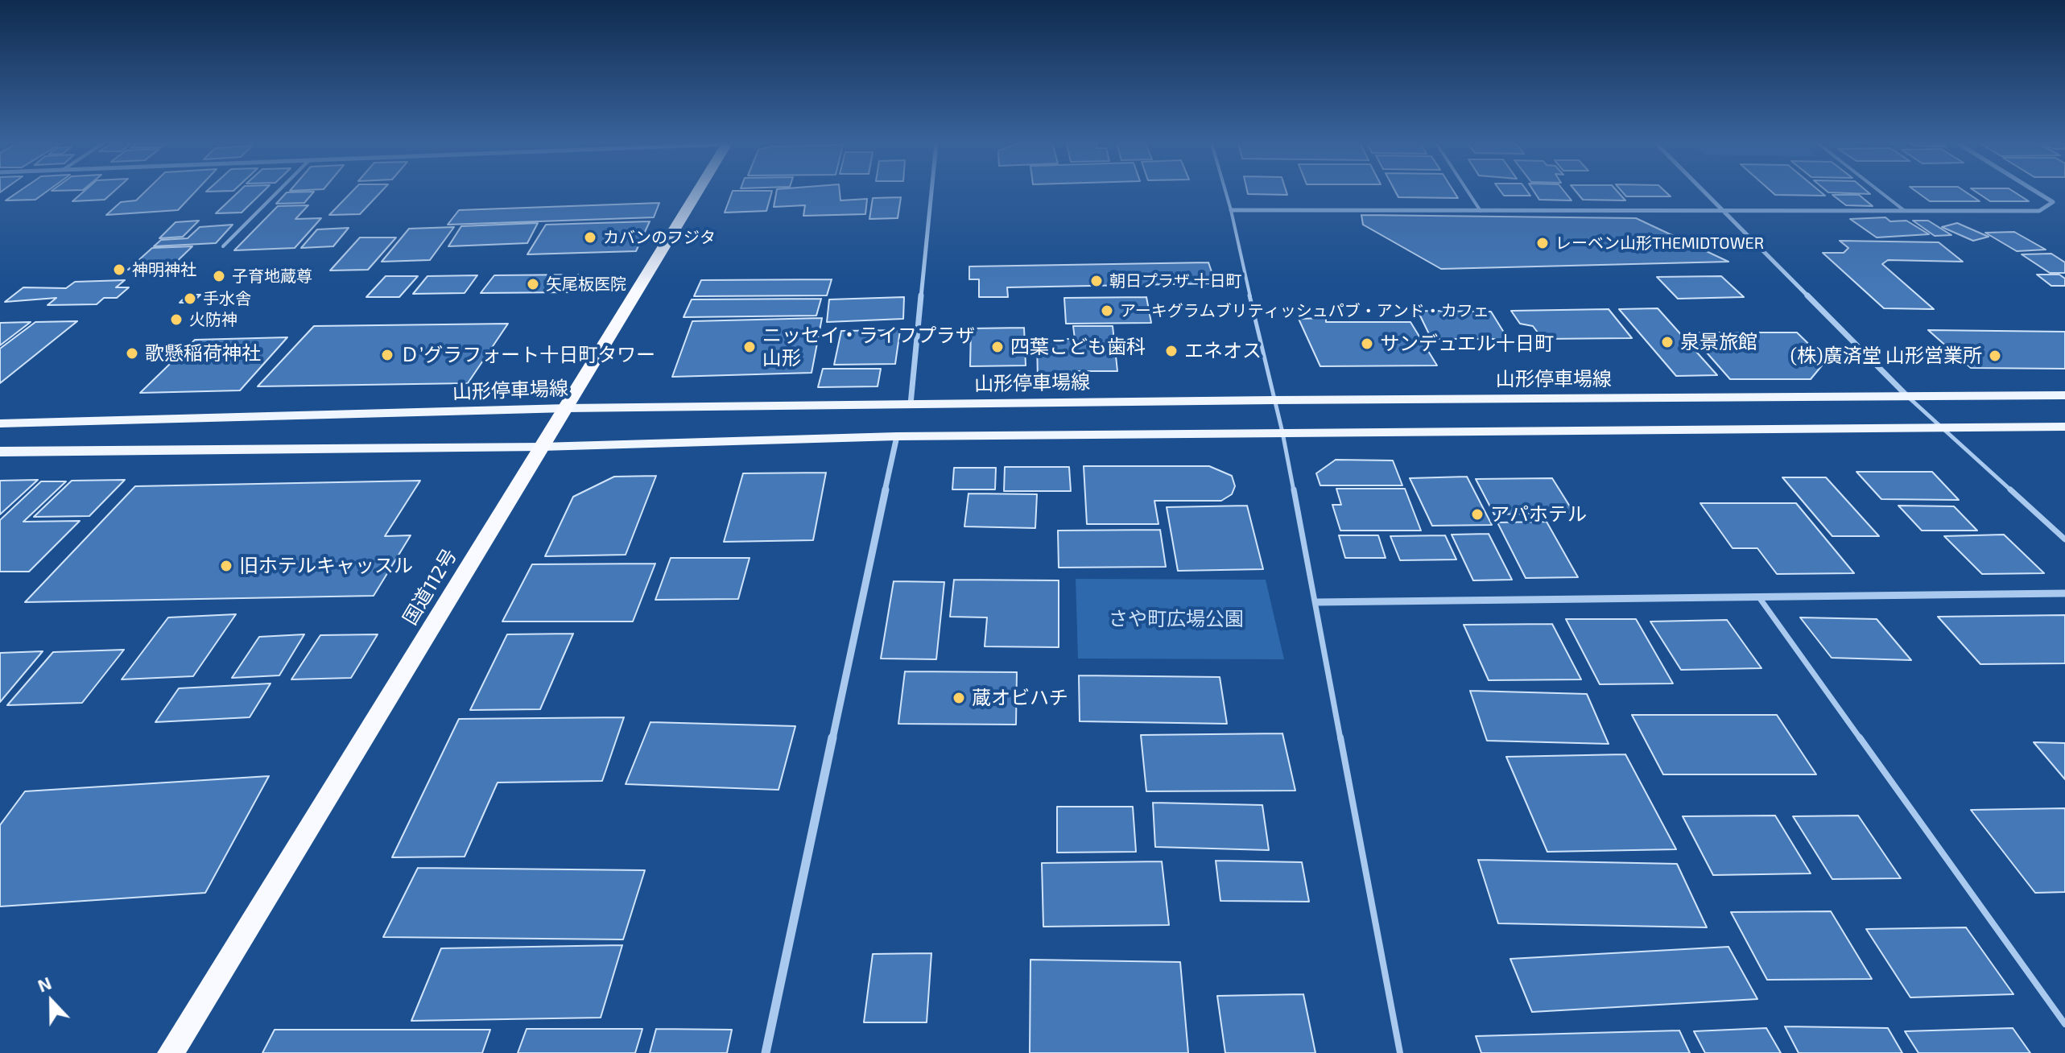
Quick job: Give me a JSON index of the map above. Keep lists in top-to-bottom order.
{
  "streets": {
    "highway": ["国道112号"],
    "main road": ["山形停車場線"]
  },
  "crossings": [
    ["山形停車場線", "国道112号"]
  ],
  "parks": ["さや町広場公園"],
  "places": [
    "カバンのフジタ",
    "レーベン山形THEMIDTOWER",
    "神明神社",
    "子育地蔵尊",
    "朝日プラザ 十日町",
    "矢尾板医院",
    "手水舎",
    "アーキグラムブリティッシュパブ・アンド・カフェ",
    "火防神",
    "泉景旅館",
    "サンデュエル十日町",
    "ニッセイ・ライフプラザ 山形",
    "四葉こども歯科",
    "エネオス",
    "歌懸稲荷神社",
    "Ｄ’グラフォート十日町タワー",
    "(株)廣済堂 山形営業所",
    "アパホテル",
    "旧ホテルキャッスル",
    "蔵オビハチ"
  ],
  "north": "top"
}
